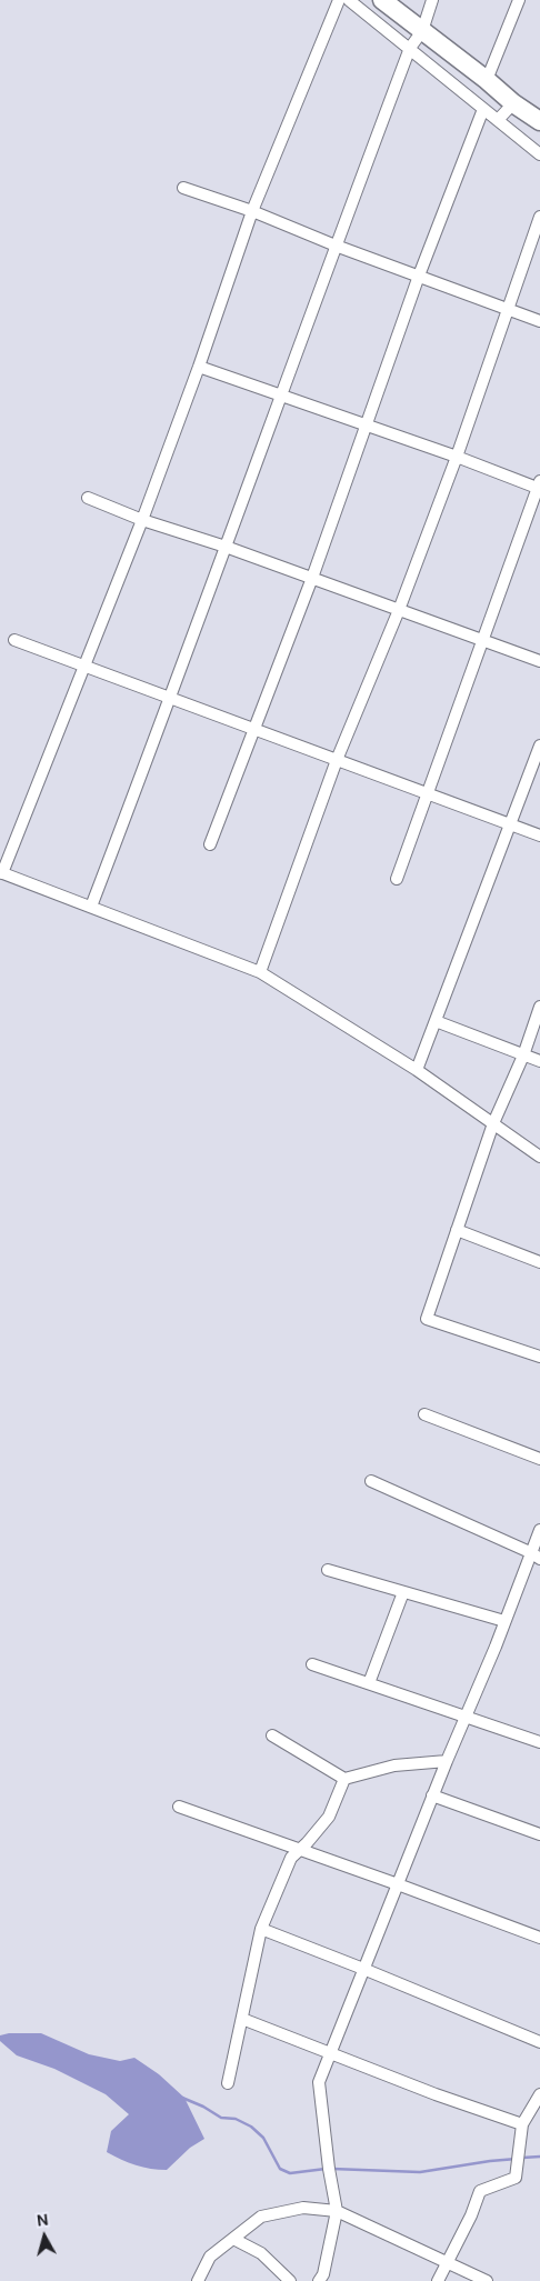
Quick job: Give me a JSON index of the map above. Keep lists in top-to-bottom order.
{
  "north": "top"
}
